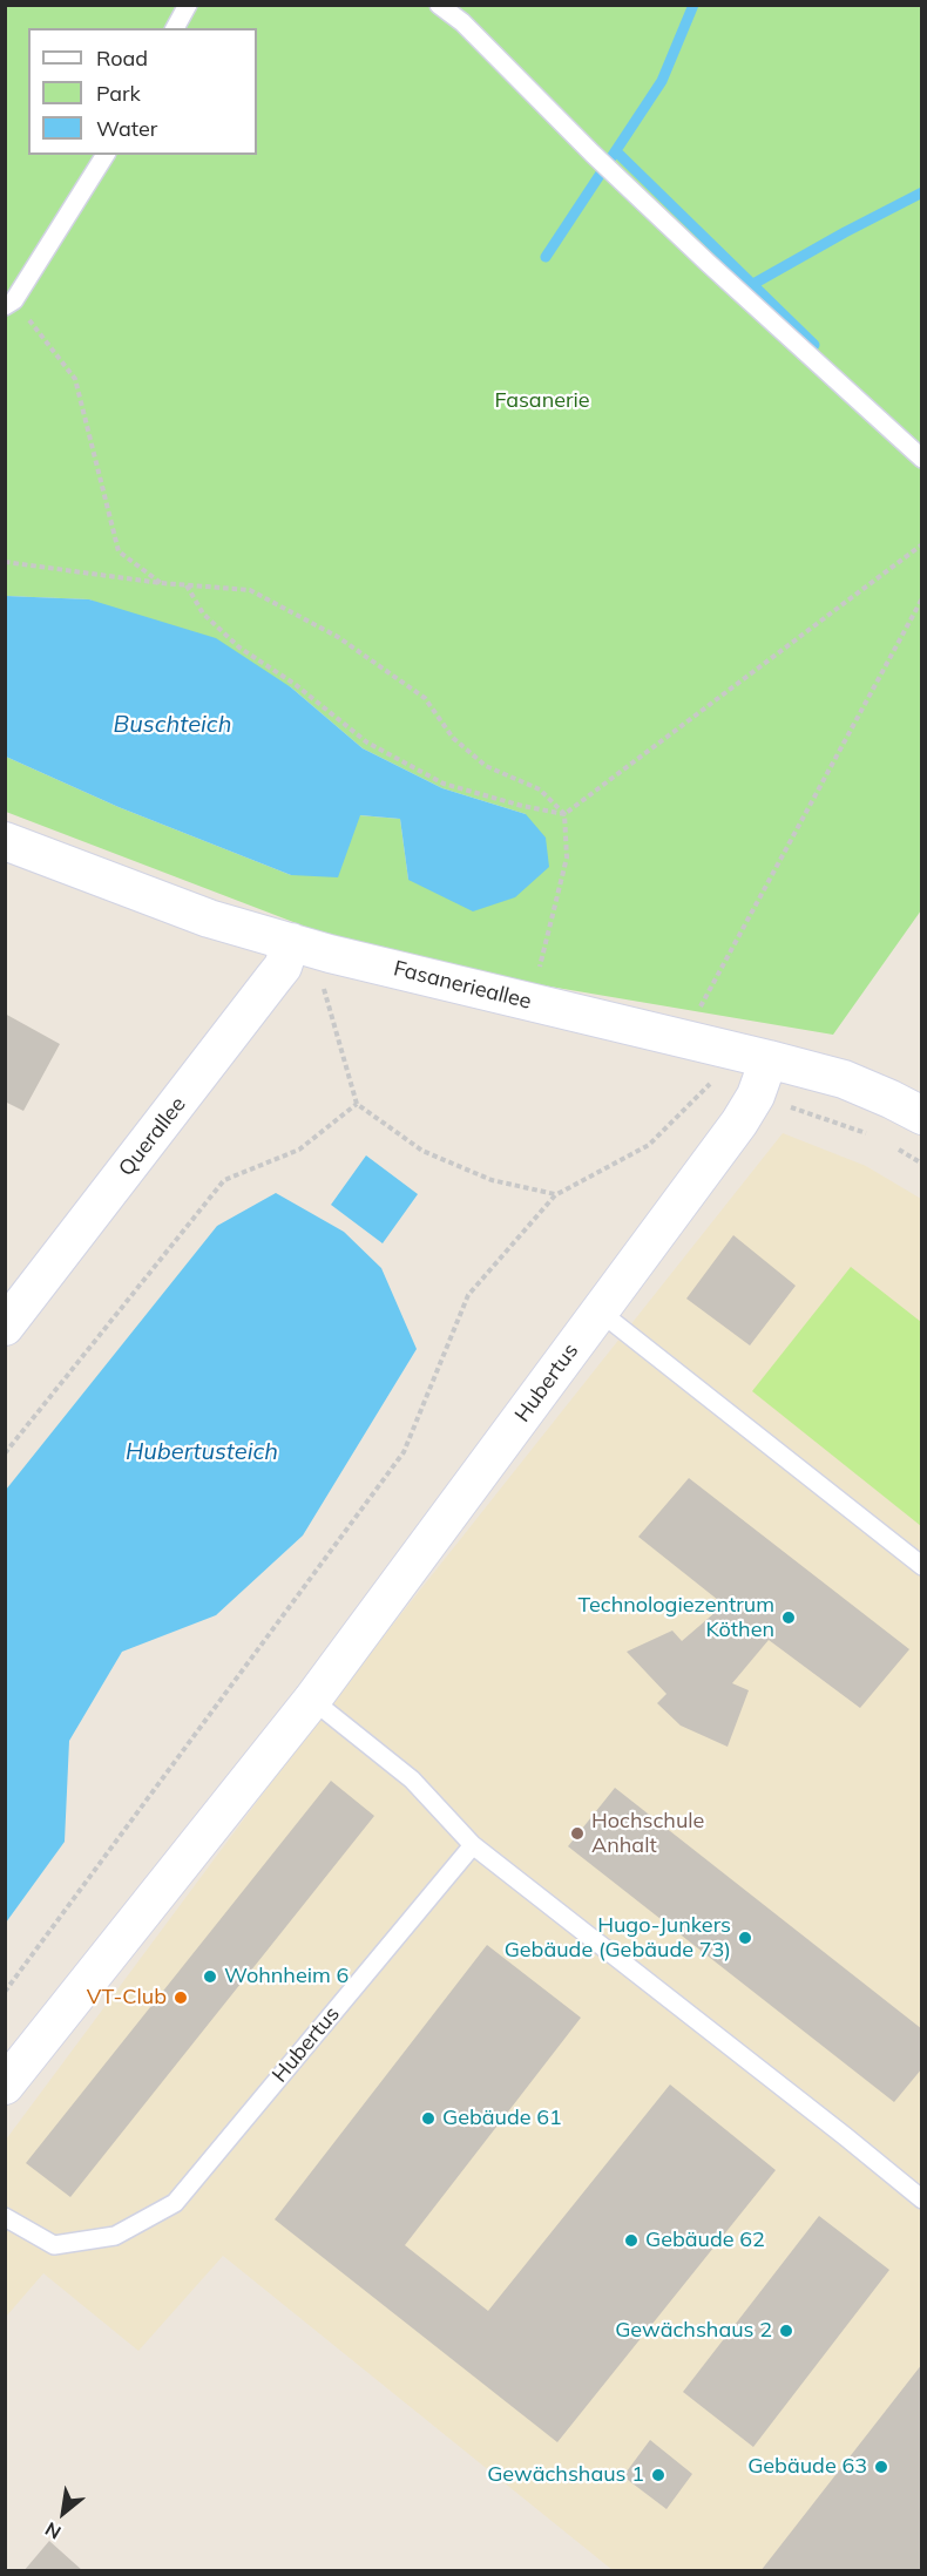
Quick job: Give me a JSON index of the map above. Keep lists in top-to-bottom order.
{
  "streets": {
    "street": ["Fasanerieallee", "Querallee", "Hubertus"]
  },
  "crossings": [
    ["Fasanerieallee", "Querallee"],
    ["Fasanerieallee", "Hubertus"]
  ],
  "water": ["Buschteich", "Hubertusteich"],
  "parks": ["Fasanerie"],
  "places": [
    "Technologiezentrum Köthen",
    "Hochschule Anhalt",
    "Hugo-Junkers Gebäude (Gebäude 73)",
    "Wohnheim 6",
    "VT-Club",
    "Gebäude 61",
    "Gebäude 62",
    "Gewächshaus 2",
    "Gebäude 63",
    "Gewächshaus 1"
  ],
  "legend": ["Road", "Park", "Water"],
  "north": "bottom left"
}
